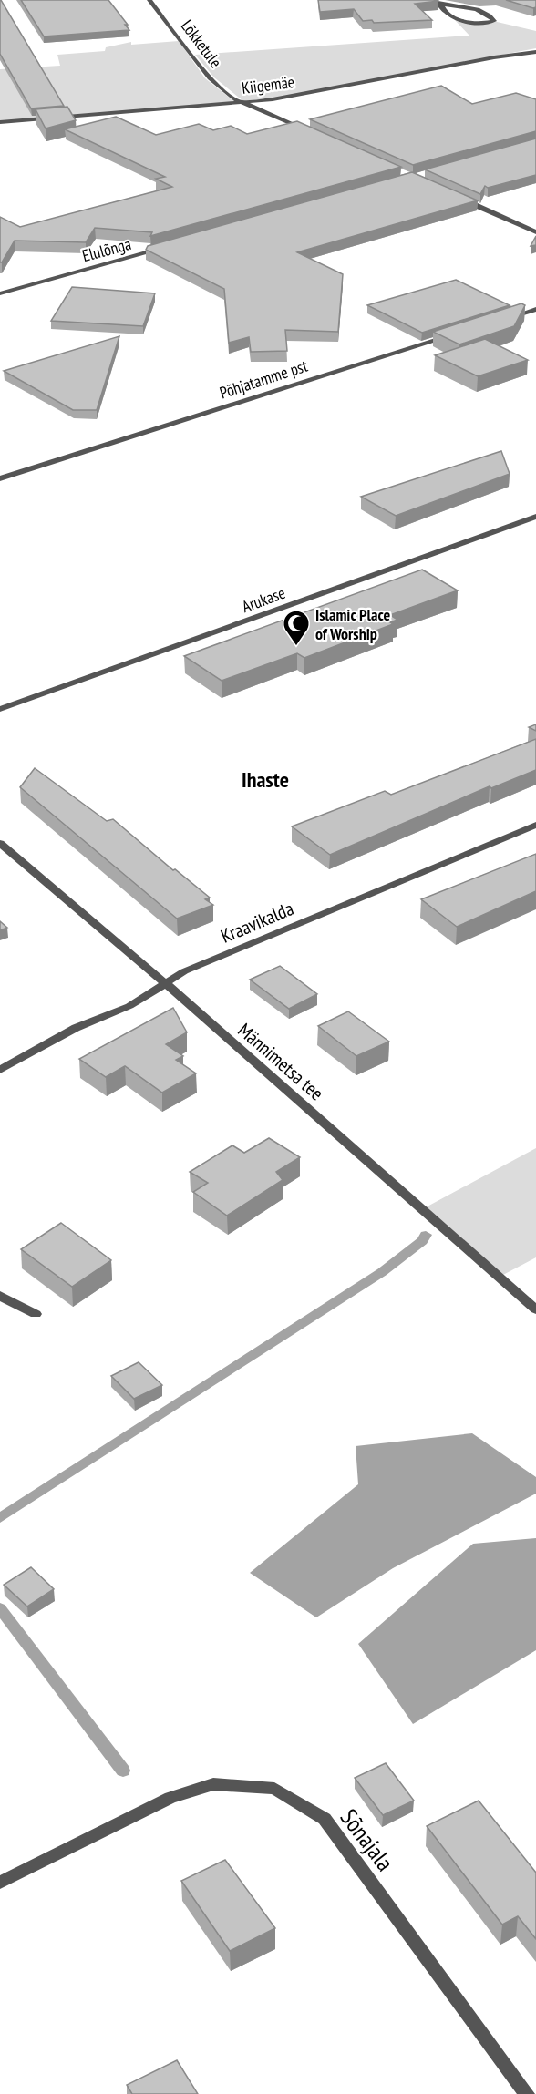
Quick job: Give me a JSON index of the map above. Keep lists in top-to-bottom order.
{
  "streets": {
    "street": [
      "Lõkketule",
      "Kiigemäe",
      "Elulõnga",
      "Põhjatamme pst",
      "Arukase",
      "Kraavikalda",
      "Männimetsa tee",
      "Sõnajala"
    ]
  },
  "crossings": [
    ["Lõkketule", "Kiigemäe"],
    ["Kraavikalda", "Männimetsa tee"]
  ],
  "districts": ["Ihaste"],
  "places": {
    "mosque": ["Islamic Place of Worship"]
  }
}
